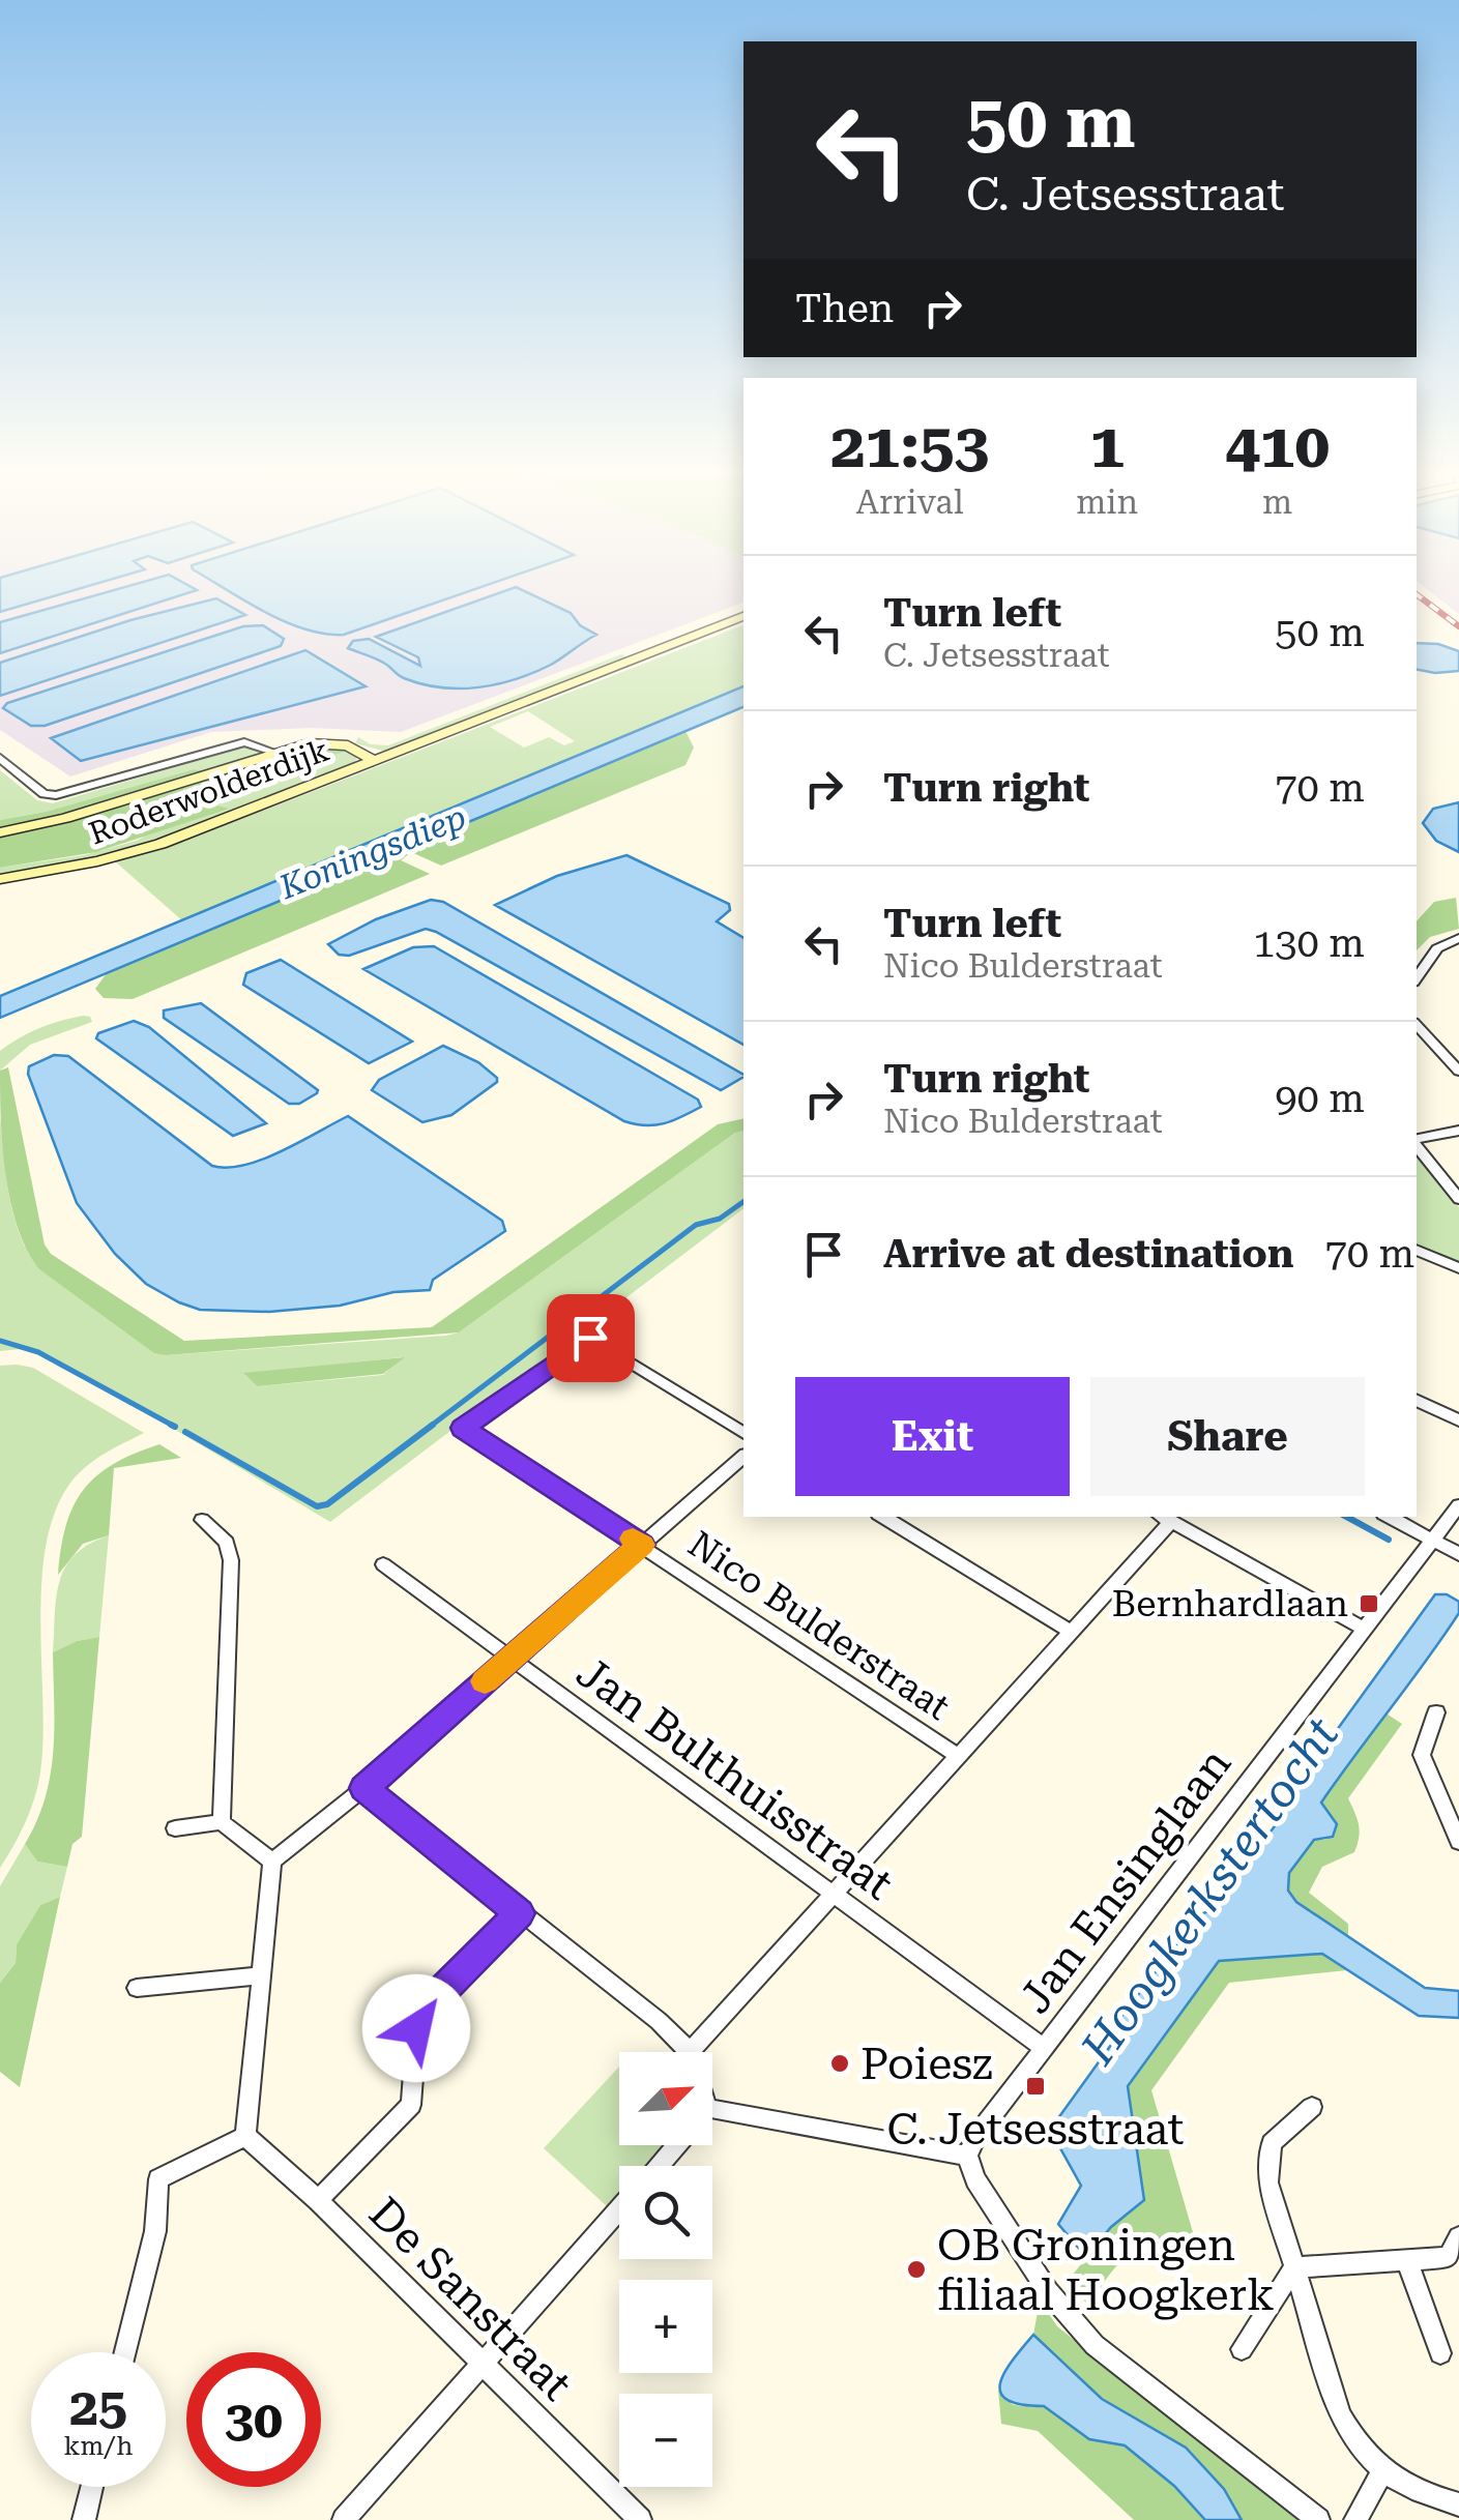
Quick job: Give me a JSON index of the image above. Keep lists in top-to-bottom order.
{
  "streets": {
    "street": [
      "Roderwolderdijk",
      "Nico Bulderstraat",
      "Jan Bulthuisstraat",
      "Jan Ensinglaan",
      "De Sanstraat"
    ]
  },
  "crossings": [
    ["Jan Bulthuisstraat", "Jan Ensinglaan"]
  ],
  "water": ["Koningsdiep", "Hoogkerkstertocht"],
  "places": {
    "transit": ["Bernhardlaan", "C. Jetsesstraat"],
    "other": ["Poiesz", "OB Groningen filiaal Hoogkerk"]
  },
  "north": "top right",
  "page": {
    "turn": ["50 m", "C. Jetsesstraat"],
    "then": "Then",
    "eta": [
      "21:53",
      "Arrival",
      "1",
      "min",
      "410",
      "m"
    ],
    "list": [
      {
        "name": "Turn left",
        "note": "C. Jetsesstraat",
        "value": "50 m"
      },
      {
        "name": "Turn right",
        "value": "70 m"
      },
      {
        "name": "Turn left",
        "note": "Nico Bulderstraat",
        "value": "130 m"
      },
      {
        "name": "Turn right",
        "note": "Nico Bulderstraat",
        "value": "90 m"
      },
      {
        "name": "Arrive at destination",
        "value": "70 m"
      }
    ],
    "buttons": ["Exit", "Share"],
    "map_buttons": ["+", "−"],
    "speed": "25 km/h",
    "limit": "30"
  }
}
